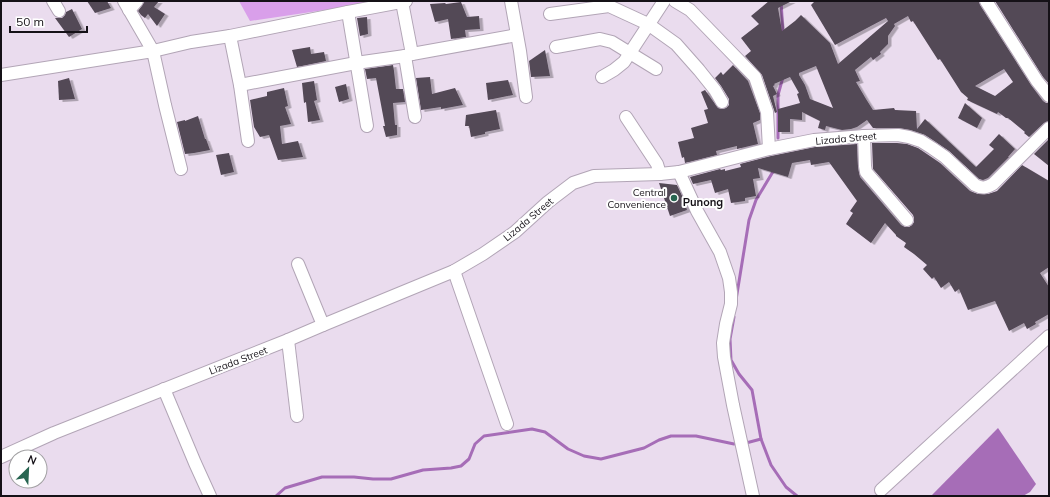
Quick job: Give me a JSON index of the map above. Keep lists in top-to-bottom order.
{
  "streets": {
    "street": ["Lizada Street"]
  },
  "districts": ["Punong"],
  "places": ["Central Convenience"],
  "scale_bar": "50 m",
  "north": "top right"
}
